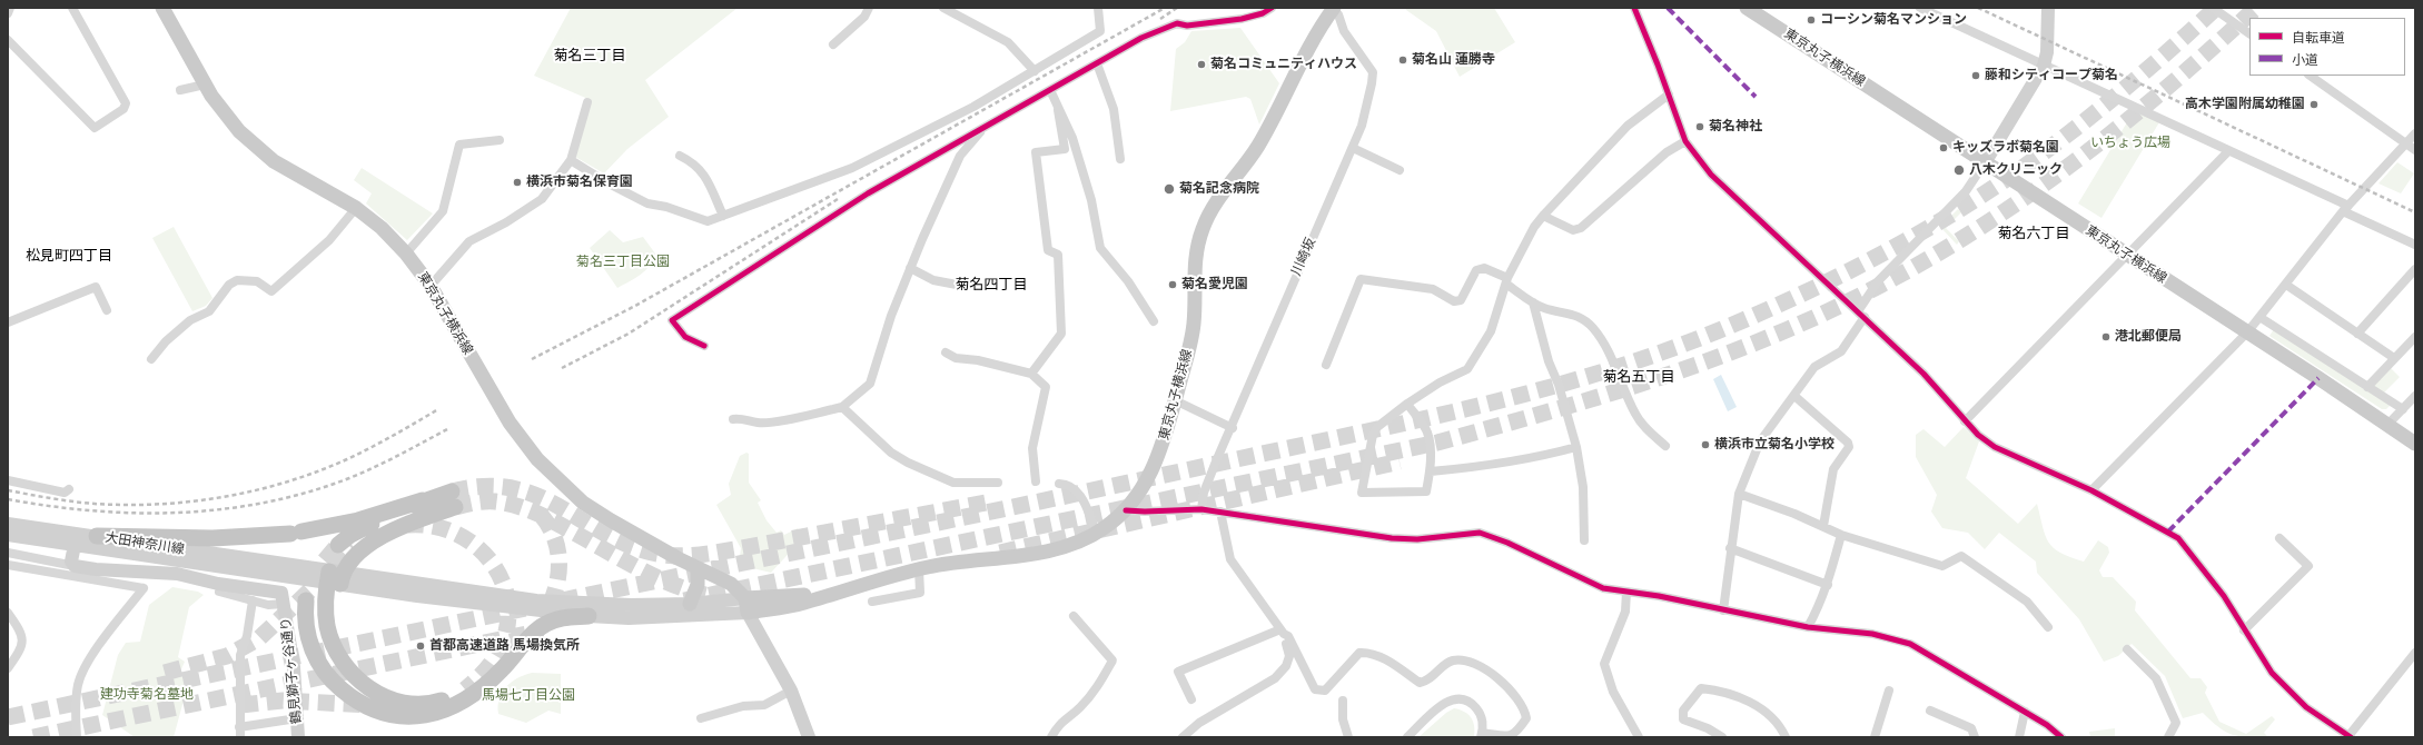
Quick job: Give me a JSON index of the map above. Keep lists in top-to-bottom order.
{
  "streets": {
    "main road": ["東京丸子横浜線"],
    "street": ["川崎坂", "大田神奈川線", "鶴見獅子ヶ谷通り"]
  },
  "crossings": [
    ["東京丸子横浜線", "川崎坂"],
    ["大田神奈川線", "鶴見獅子ヶ谷通り"]
  ],
  "districts": [
    "菊名三丁目",
    "菊名六丁目",
    "松見町四丁目",
    "菊名四丁目",
    "菊名五丁目"
  ],
  "parks": [
    "いちょう広場",
    "菊名三丁目公園",
    "建功寺菊名墓地",
    "馬場七丁目公園"
  ],
  "places": [
    "コーシン菊名マンション",
    "菊名山 蓮勝寺",
    "菊名コミュニティハウス",
    "藤和シティコープ菊名",
    "高木学園附属幼稚園",
    "菊名神社",
    "キッズラボ菊名園",
    "八木クリニック",
    "横浜市菊名保育園",
    "菊名記念病院",
    "菊名愛児園",
    "港北郵便局",
    "横浜市立菊名小学校",
    "首都高速道路 馬場換気所"
  ],
  "legend": ["自転車道", "小道"]
}
